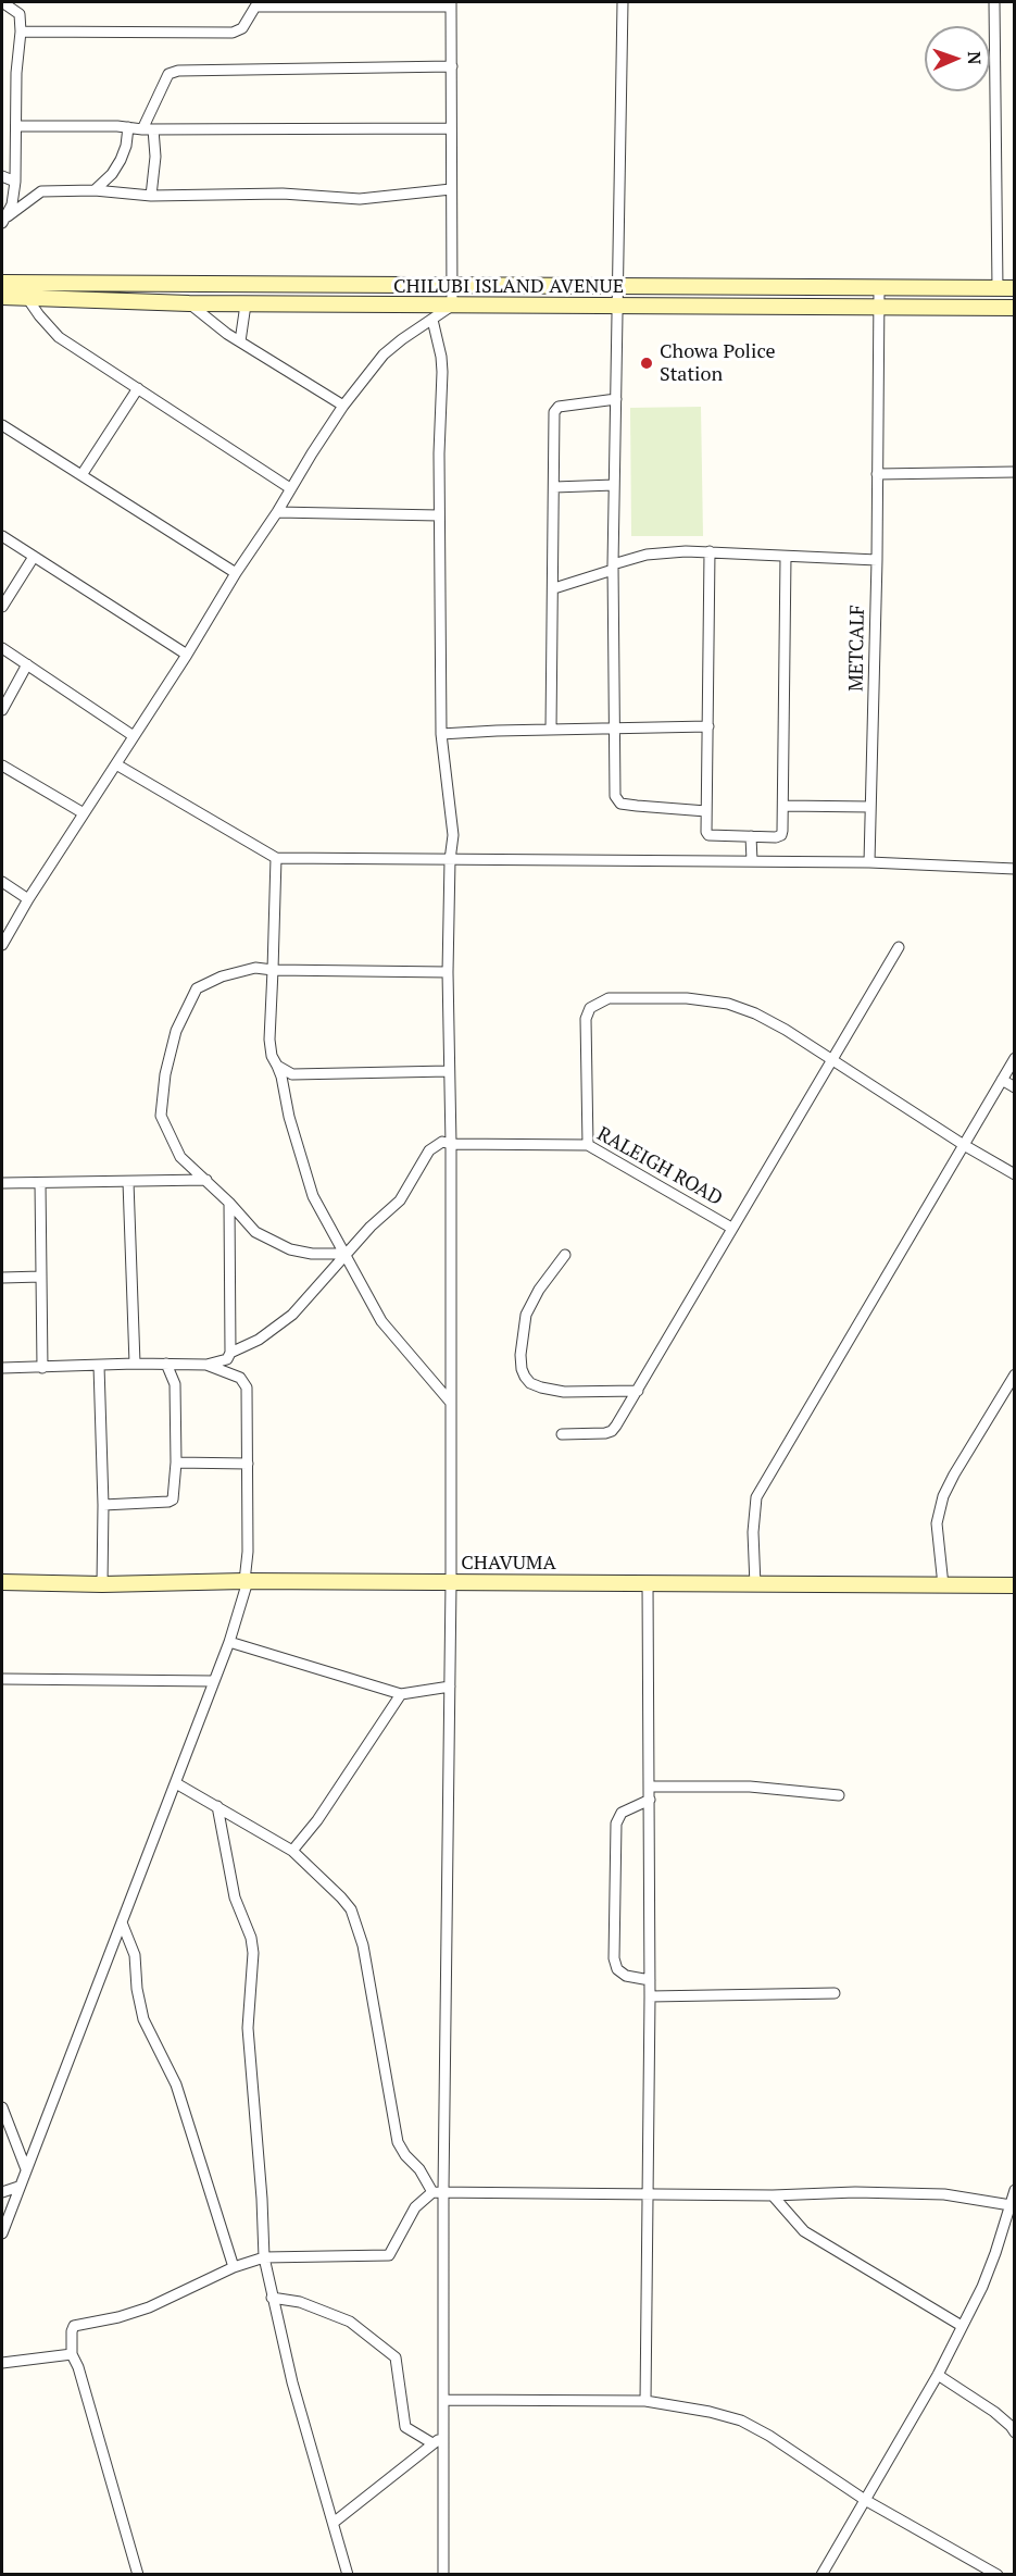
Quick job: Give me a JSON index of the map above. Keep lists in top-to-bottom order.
{
  "streets": {
    "street": [
      "CHILUBI ISLAND AVENUE",
      "METCALF",
      "RALEIGH ROAD",
      "CHAVUMA"
    ]
  },
  "crossings": [
    ["CHILUBI ISLAND AVENUE", "METCALF"]
  ],
  "places": ["Chowa Police Station"],
  "north": "right"
}
